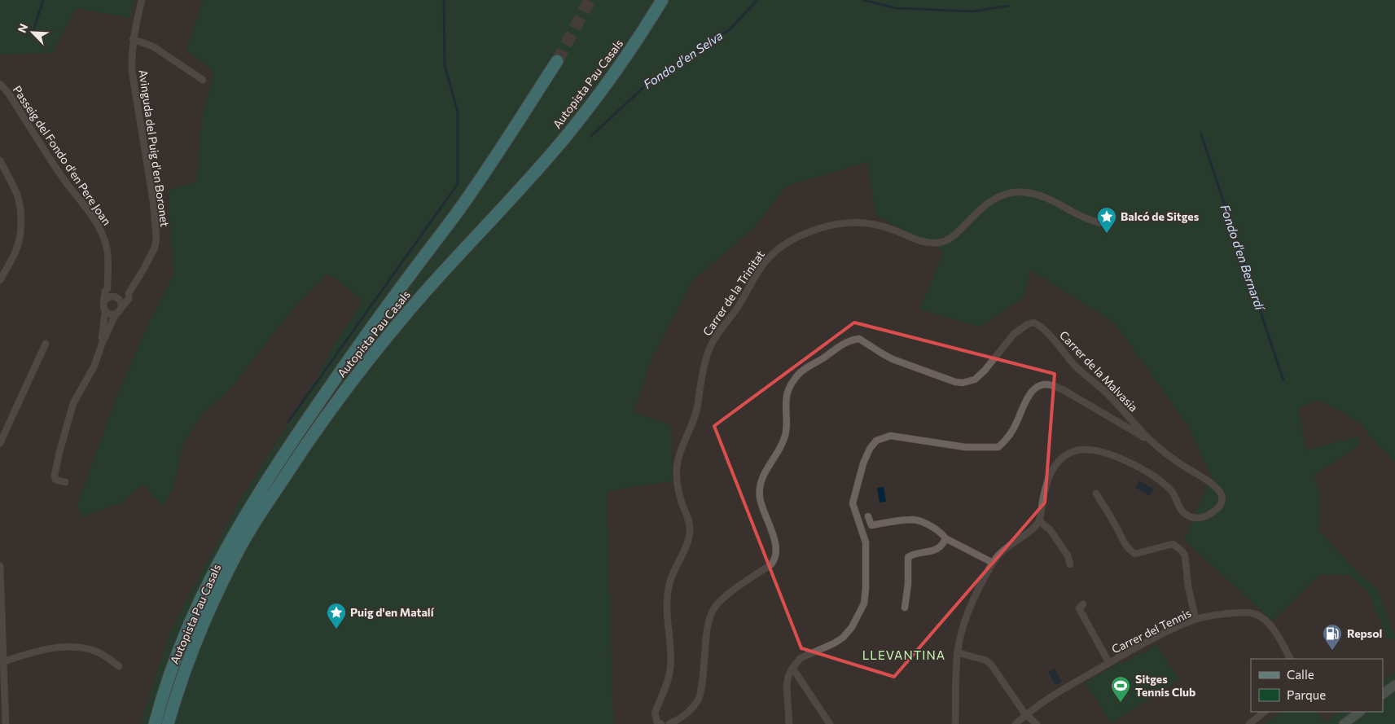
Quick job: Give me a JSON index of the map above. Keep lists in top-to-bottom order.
{
  "streets": {
    "highway": ["Autopista Pau Casals"],
    "street": [
      "Avinguda del Puig d'en Boronet",
      "Passeig del Fondo d'en Pere Joan",
      "Carrer de la Trinitat",
      "Carrer de la Malvasia",
      "Carrer del Tennis"
    ]
  },
  "crossings": [
    ["Avinguda del Puig d'en Boronet", "Passeig del Fondo d'en Pere Joan"]
  ],
  "districts": ["LLEVANTINA"],
  "water": ["Fondo d'en Selva", "Fondo d'en Bernardí"],
  "places": {
    "place": ["Balcó de Sitges", "Puig d'en Matalí"],
    "fuel station": ["Repsol"],
    "sports": ["Sitges Tennis Club"]
  },
  "legend": ["Calle", "Parque"],
  "north": "top left"
}
